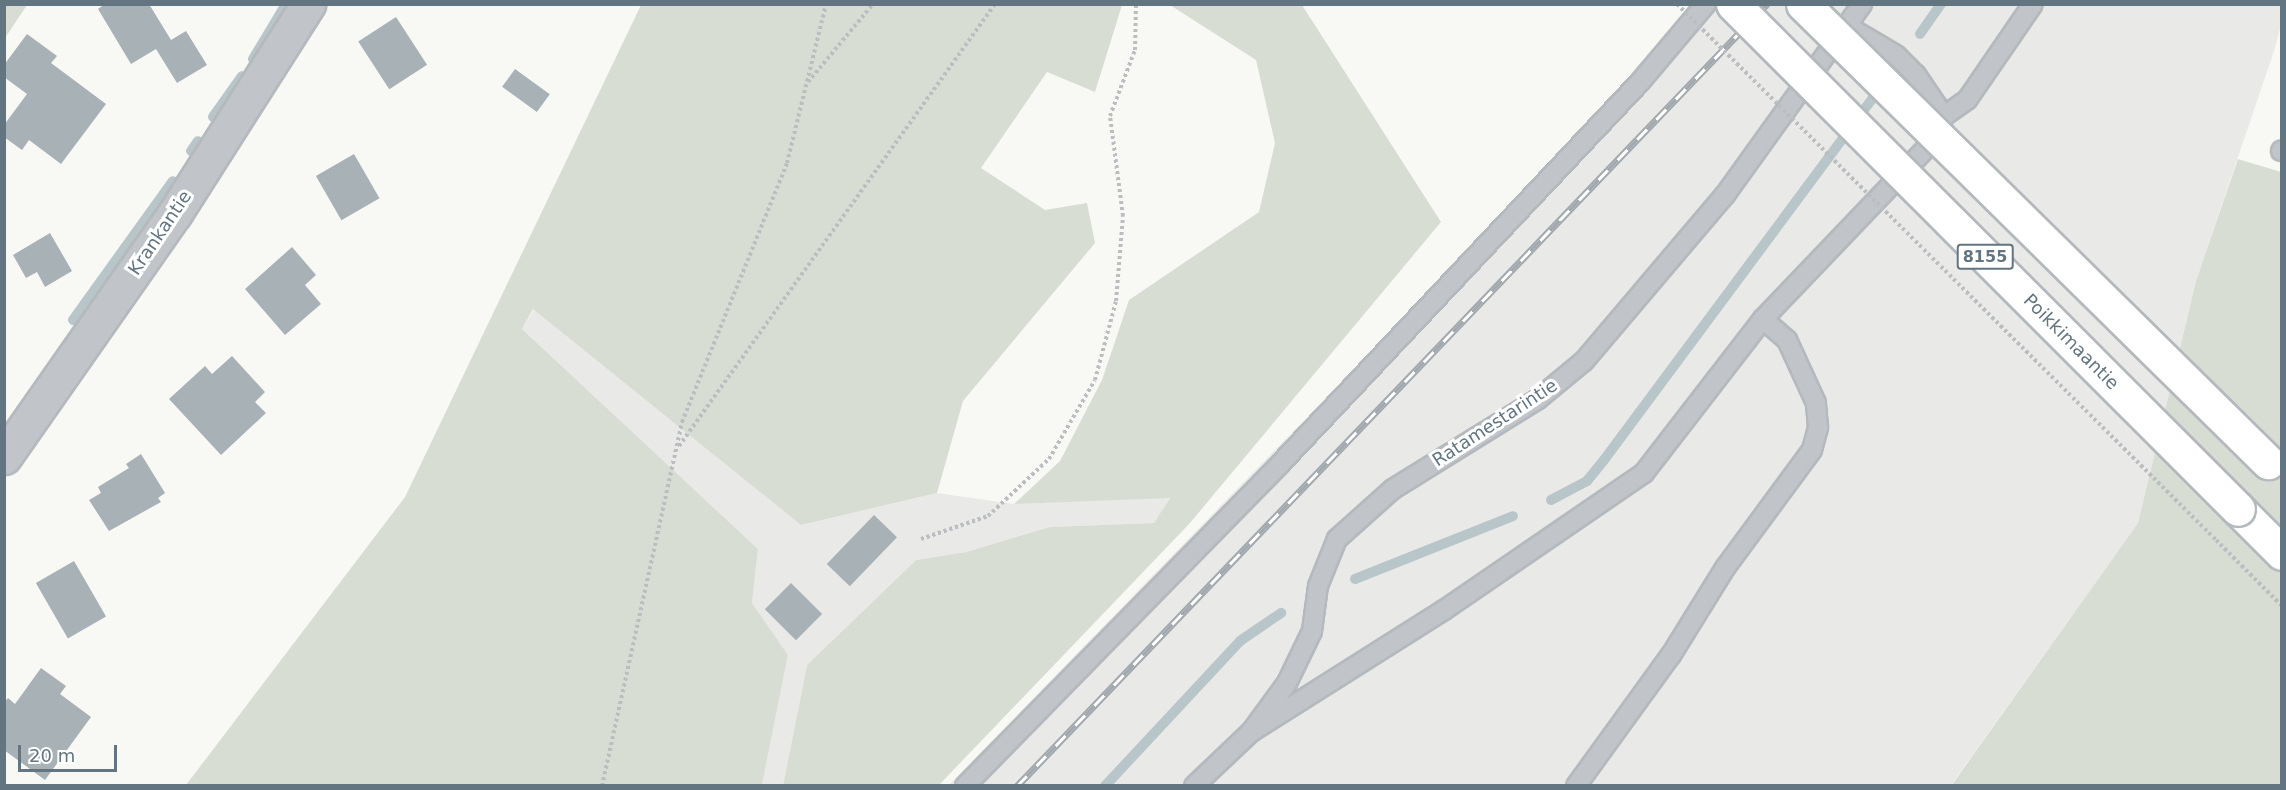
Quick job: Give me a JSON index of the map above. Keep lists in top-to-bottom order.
{
  "streets": {
    "main road": ["8155", "Poikkimaantie"],
    "street": ["Krankantie"],
    "lane": ["Ratamestarintie"]
  },
  "scale_bar": "20 m"
}
